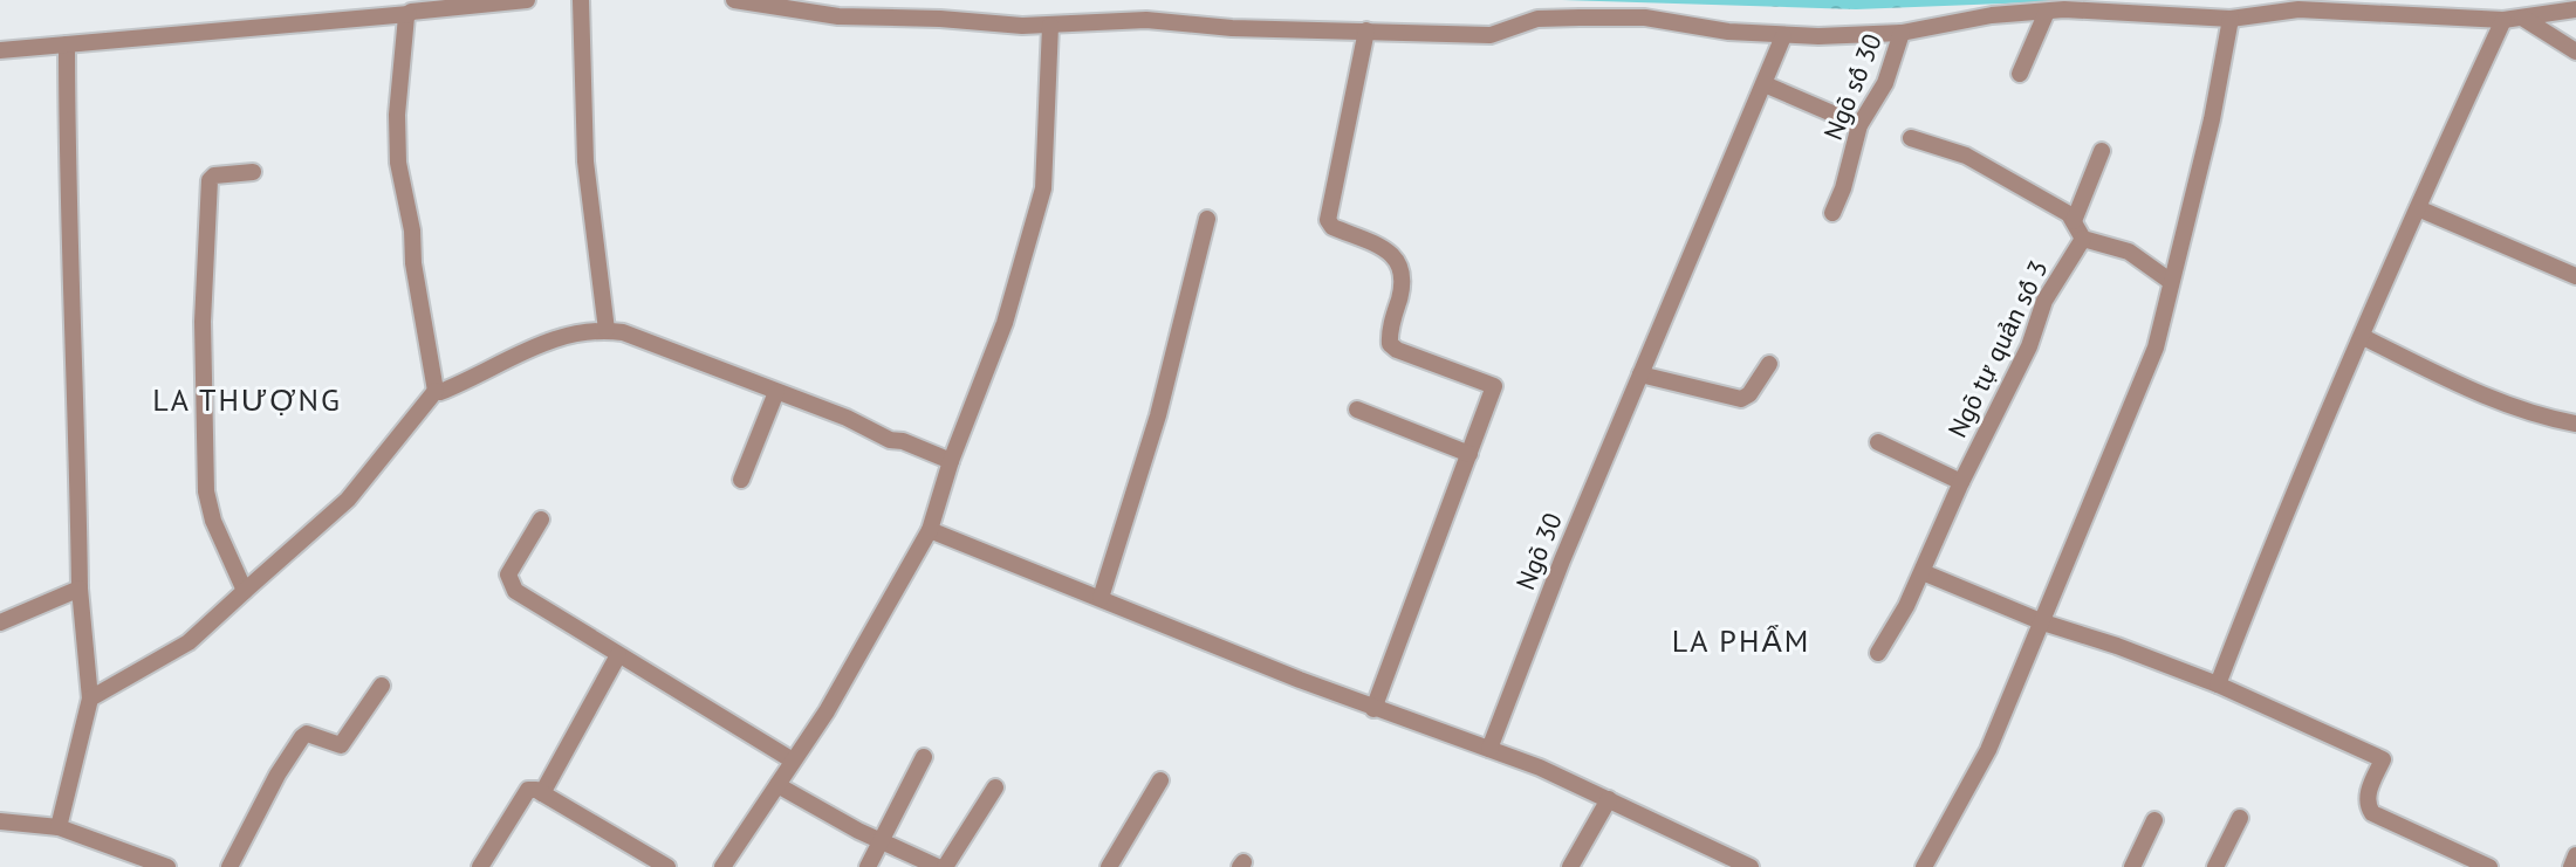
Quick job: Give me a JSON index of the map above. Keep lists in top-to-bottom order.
{
  "streets": {
    "street": ["Ngõ số 30", "Ngõ tự quản số 3", "Ngõ 30"]
  },
  "districts": ["LA THƯỢNG", "LA PHẨM"]
}
